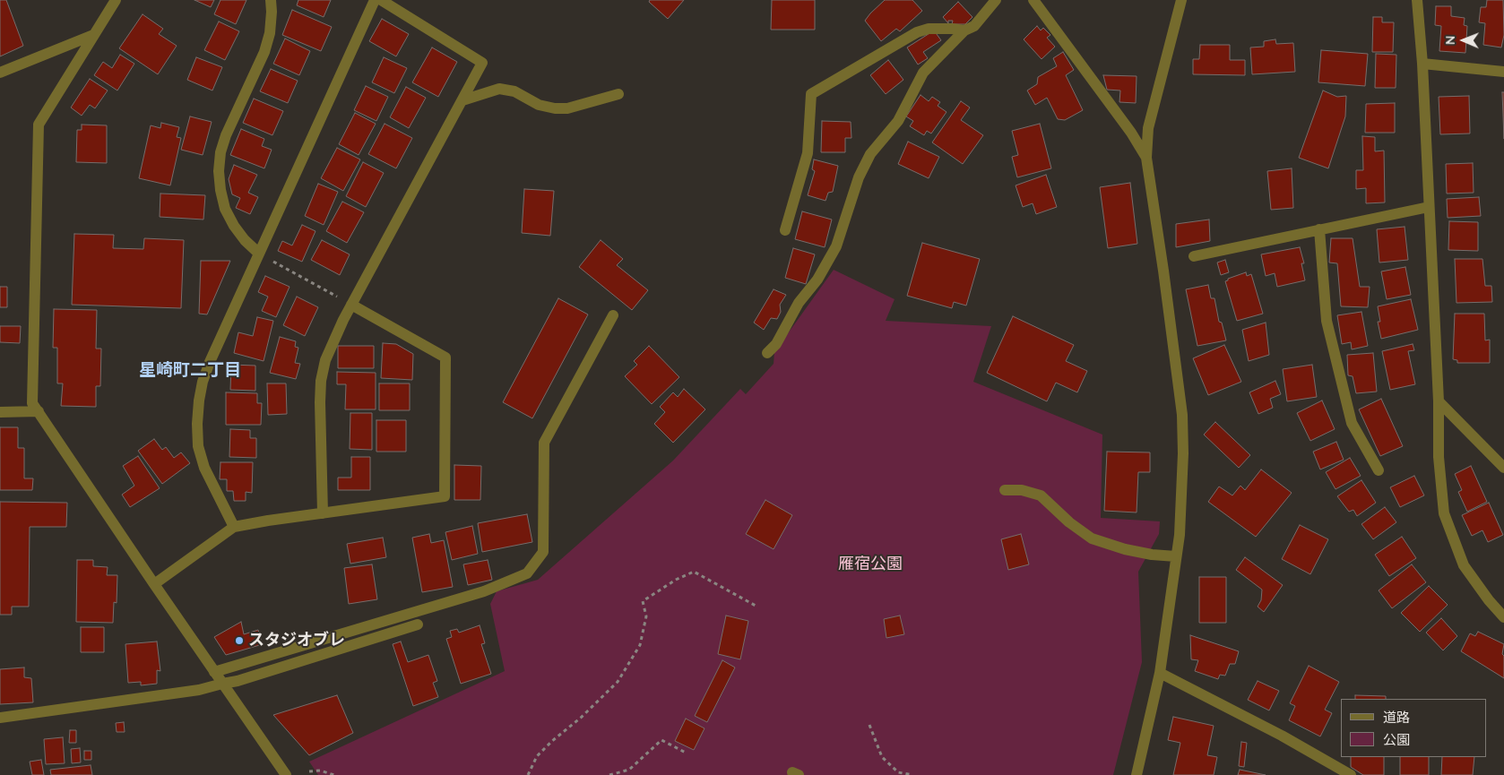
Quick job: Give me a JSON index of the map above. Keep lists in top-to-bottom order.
{
  "districts": ["星崎町二丁目"],
  "parks": ["雁宿公園"],
  "places": ["スタジオブレ"],
  "legend": ["道路", "公園"],
  "north": "left"
}
